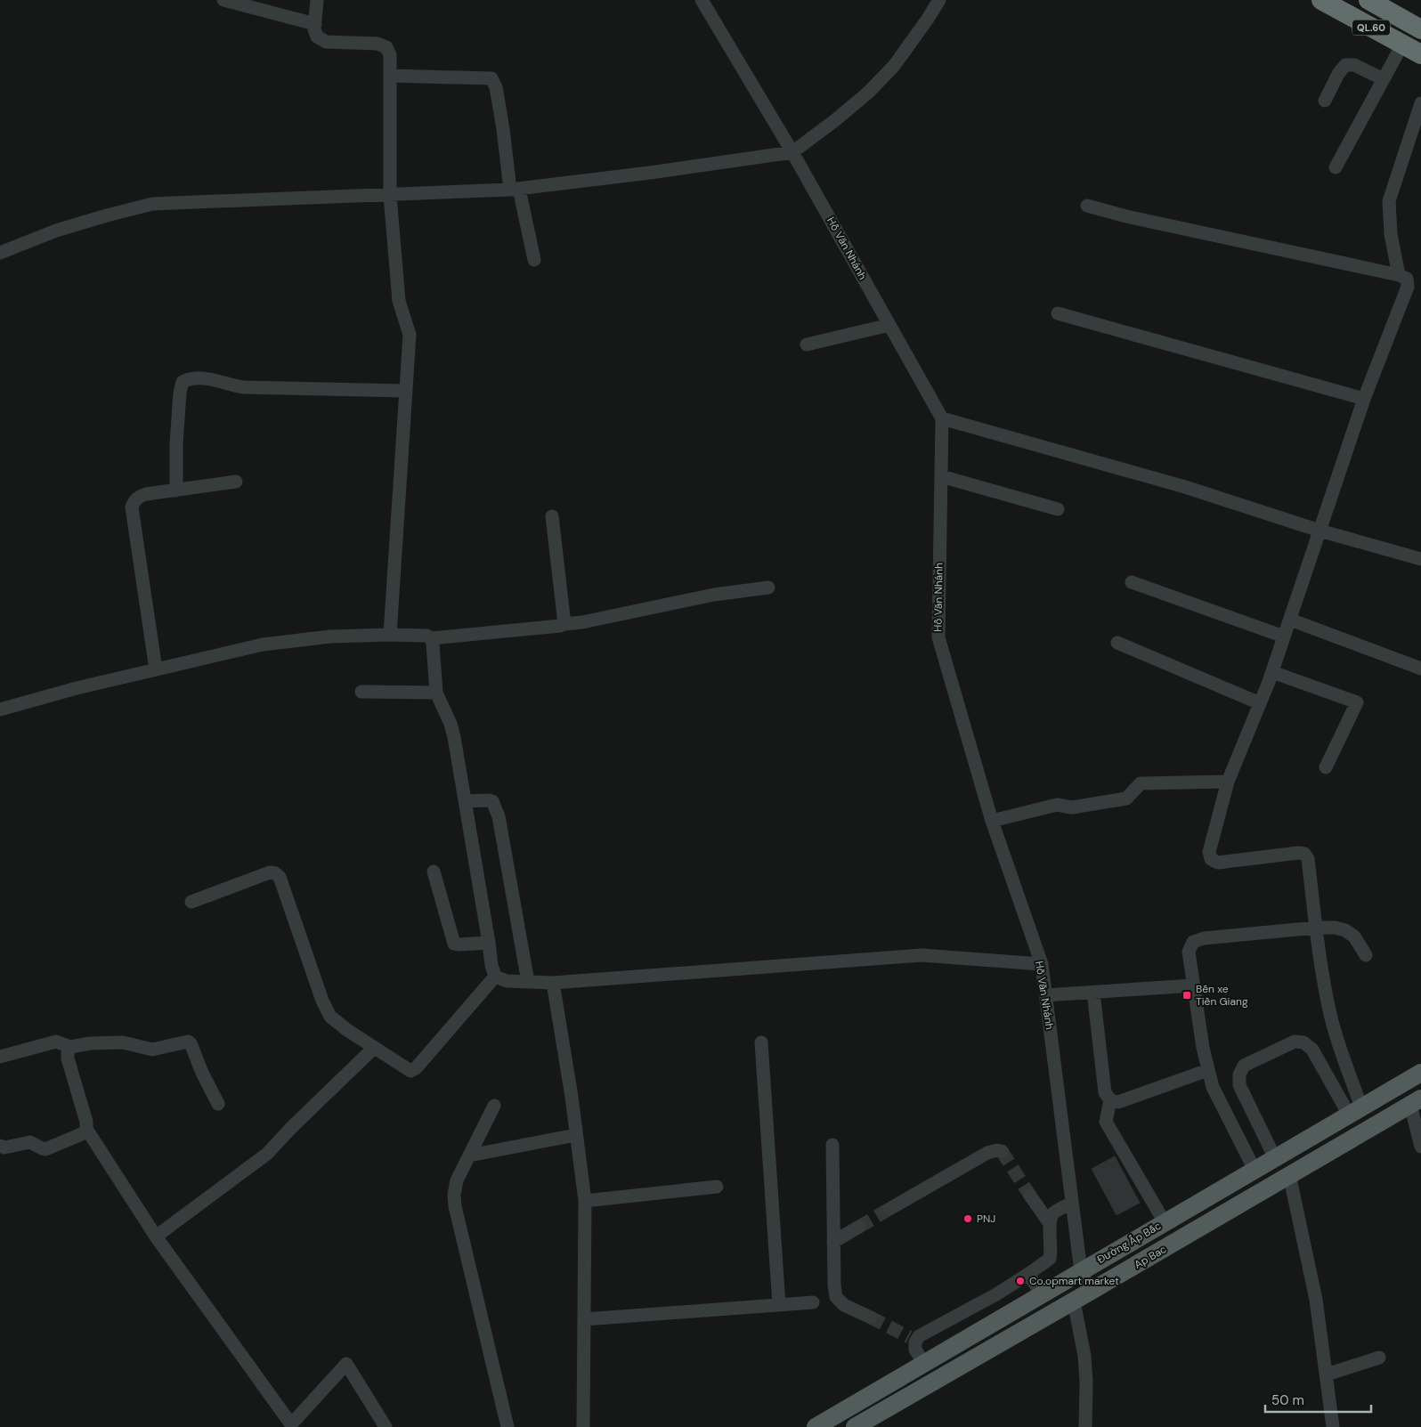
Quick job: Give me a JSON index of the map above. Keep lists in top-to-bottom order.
{
  "streets": {
    "highway": ["QL.60"],
    "main road": ["Đường Ấp Bắc", "Ap Bac"],
    "street": ["Hồ Văn Nhánh"]
  },
  "crossings": [
    ["Hồ Văn Nhánh", "Đường Ấp Bắc"],
    ["Hồ Văn Nhánh", "Ap Bac"]
  ],
  "places": {
    "transit": ["Bến xe Tiền Giang"],
    "other": ["PNJ", "Co.opmart market"]
  },
  "scale_bar": "50 m"
}
